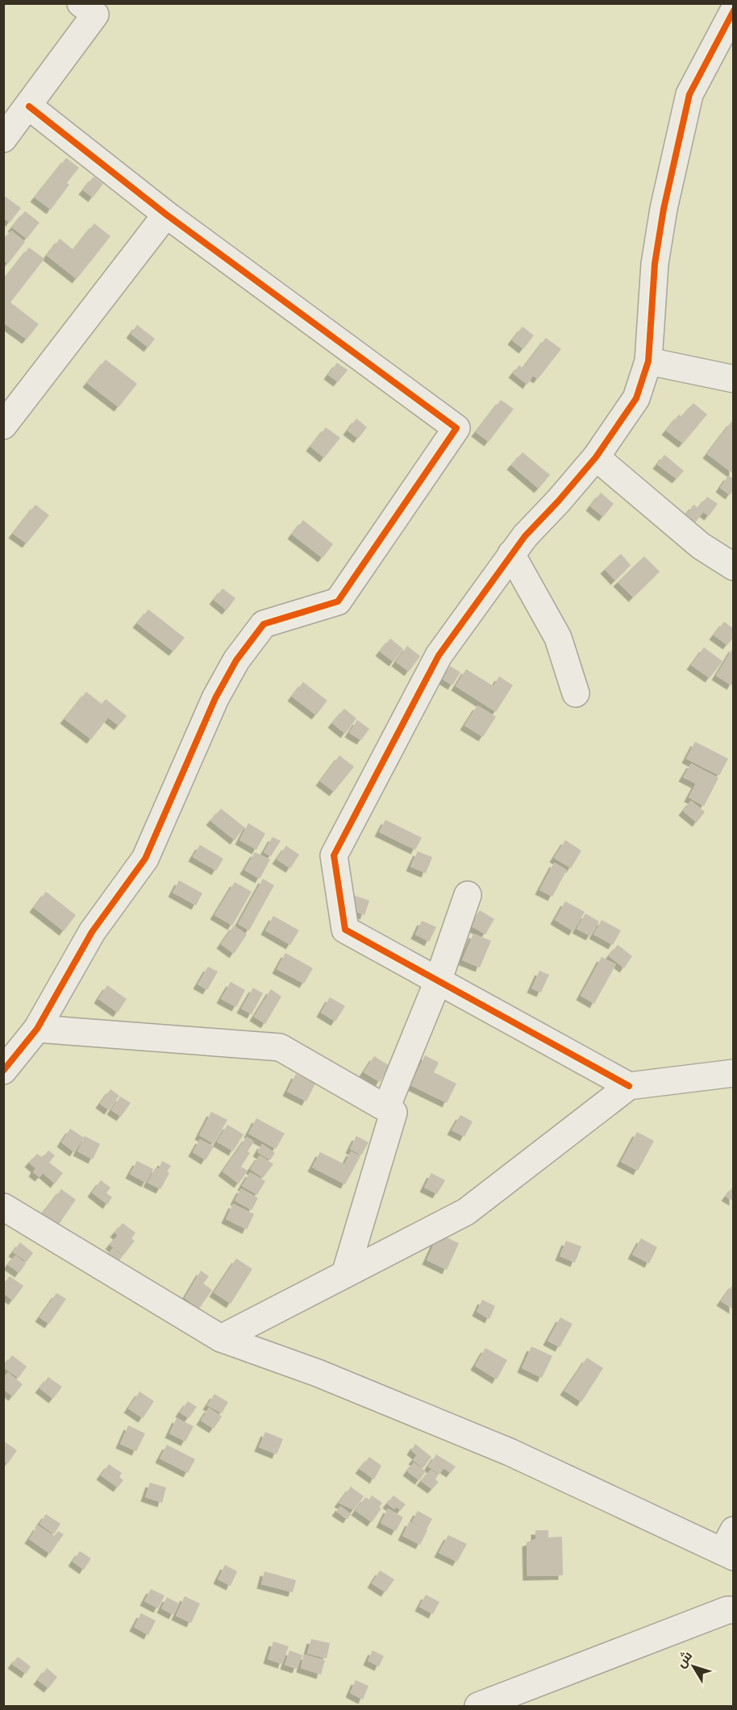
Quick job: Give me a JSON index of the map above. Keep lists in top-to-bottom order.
{
  "north": "top left"
}
